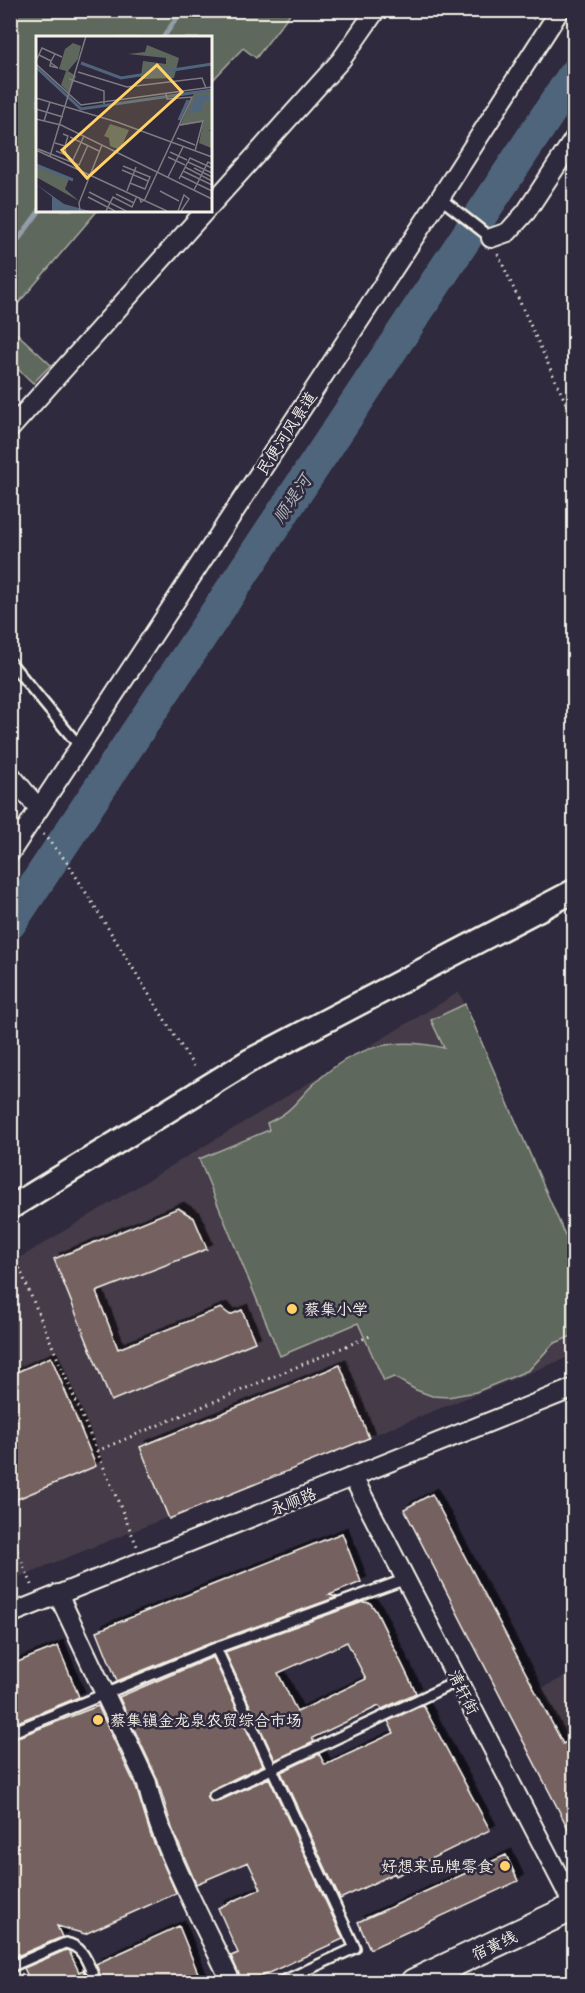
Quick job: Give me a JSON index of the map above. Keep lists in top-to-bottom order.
{
  "streets": {
    "main road": ["宿黄线"],
    "street": ["民便河风景道", "永顺路", "清轩街"]
  },
  "crossings": [
    ["永顺路", "清轩街"],
    ["清轩街", "宿黄线"]
  ],
  "water": ["顺堤河"],
  "places": ["蔡集小学", "蔡集镇金龙泉农贸综合市场", "好想来品牌零食"]
}
